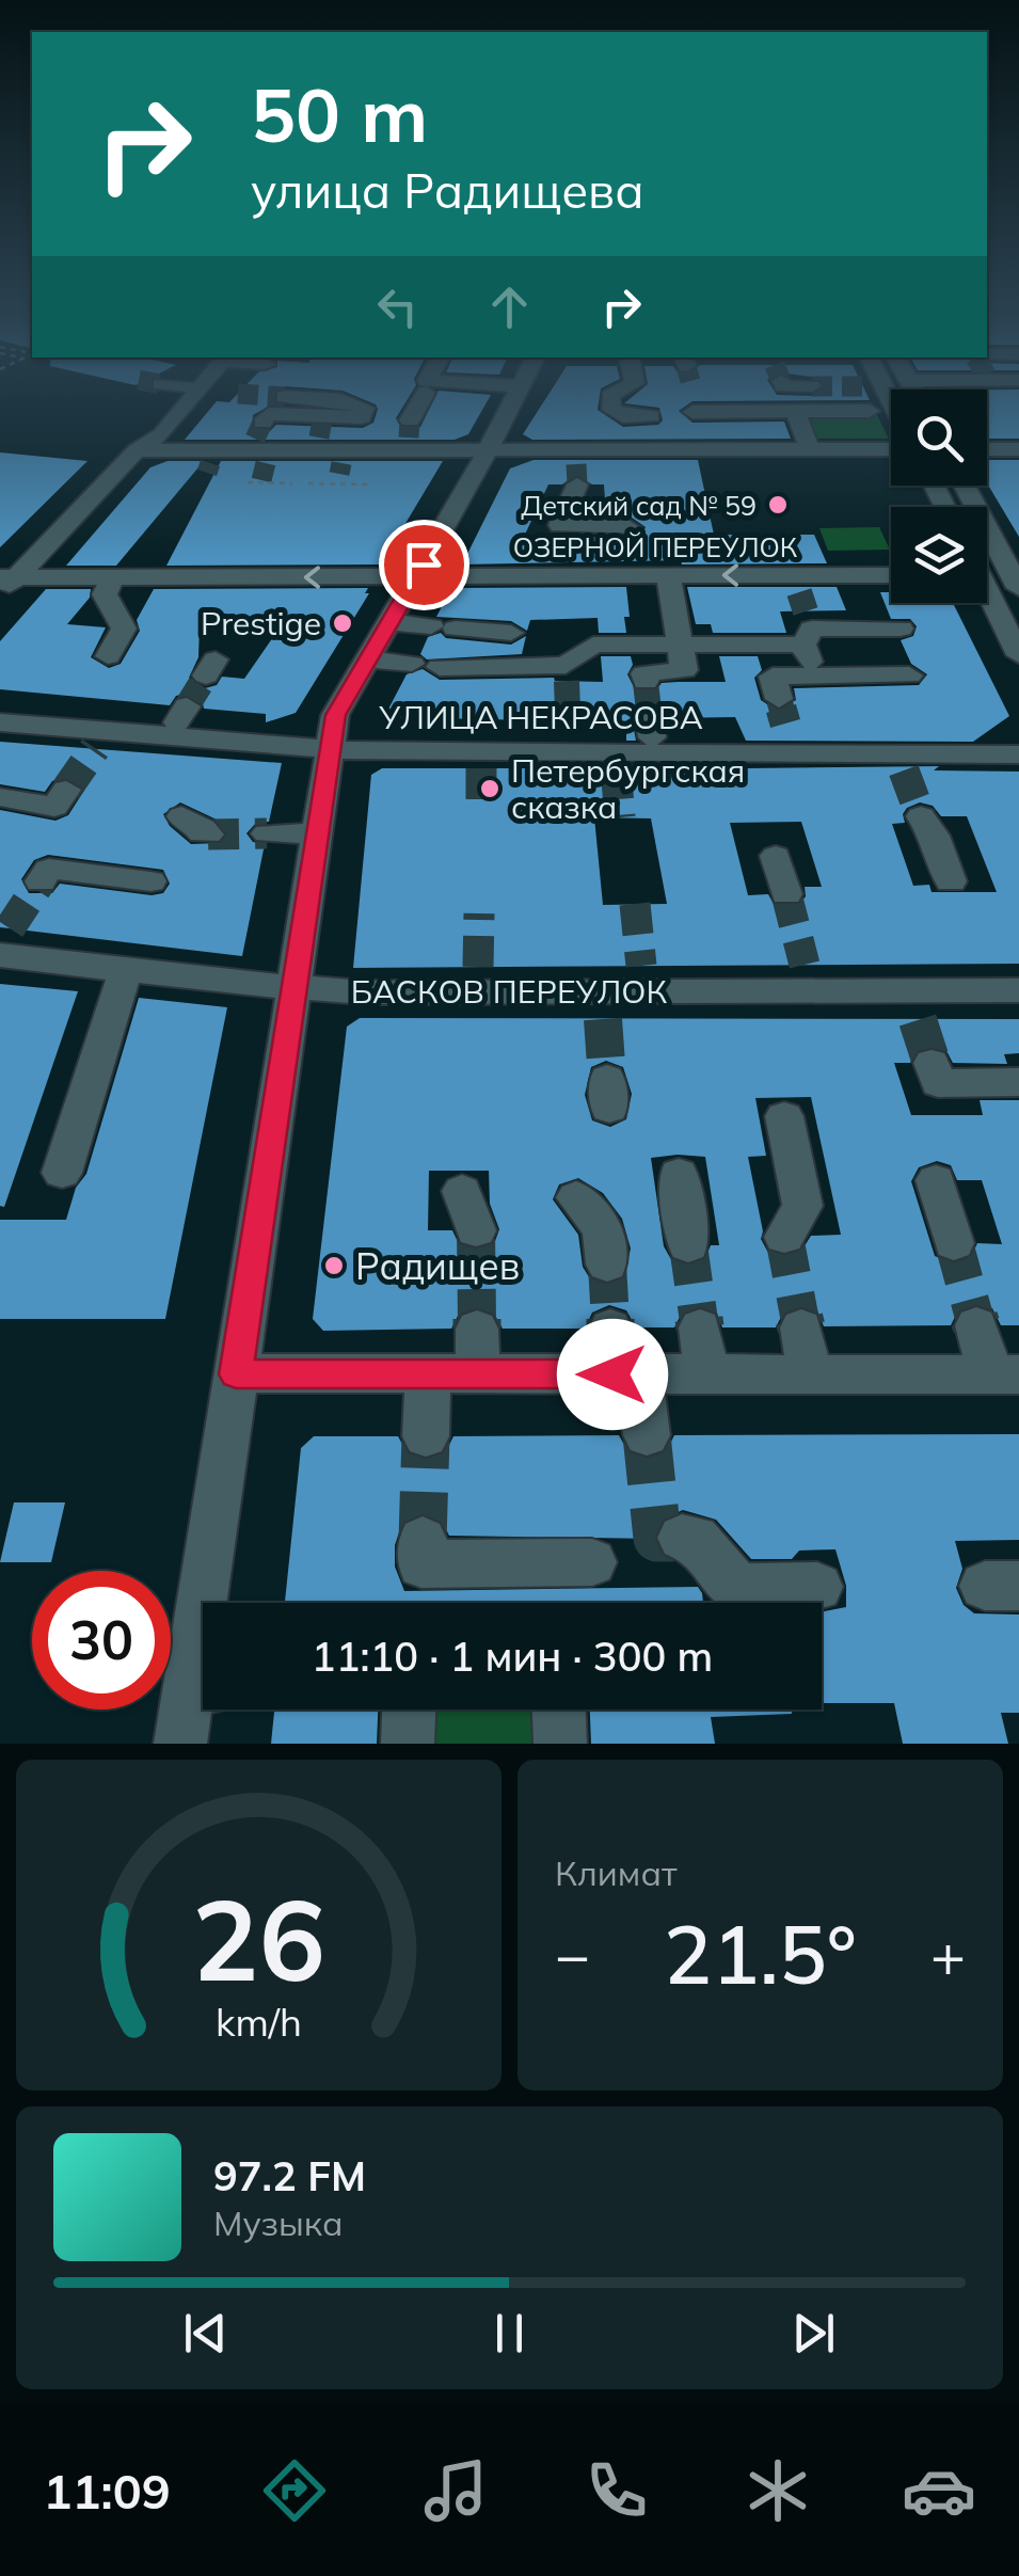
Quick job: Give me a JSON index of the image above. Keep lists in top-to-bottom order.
{
  "streets": {
    "street": ["ОЗЕРНОЙ ПЕРЕУЛОК", "УЛИЦА НЕКРАСОВА", "БАСКОВ ПЕРЕУЛОК"]
  },
  "places": [
    "Детский сад № 59",
    "Prestige",
    "Петербургская сказка",
    "Радищев"
  ],
  "page": {
    "turn": ["50 m", "улица Радищева"],
    "limit": "30",
    "trip": "11:10 · 1 мин · 300 m",
    "tile": "Климат",
    "heat": ["−", "21.5°", "+"],
    "song": ["97.2 FM", "Музыка"],
    "tabs": "11:09",
    "gauge": ["26", "km/h"]
  }
}
